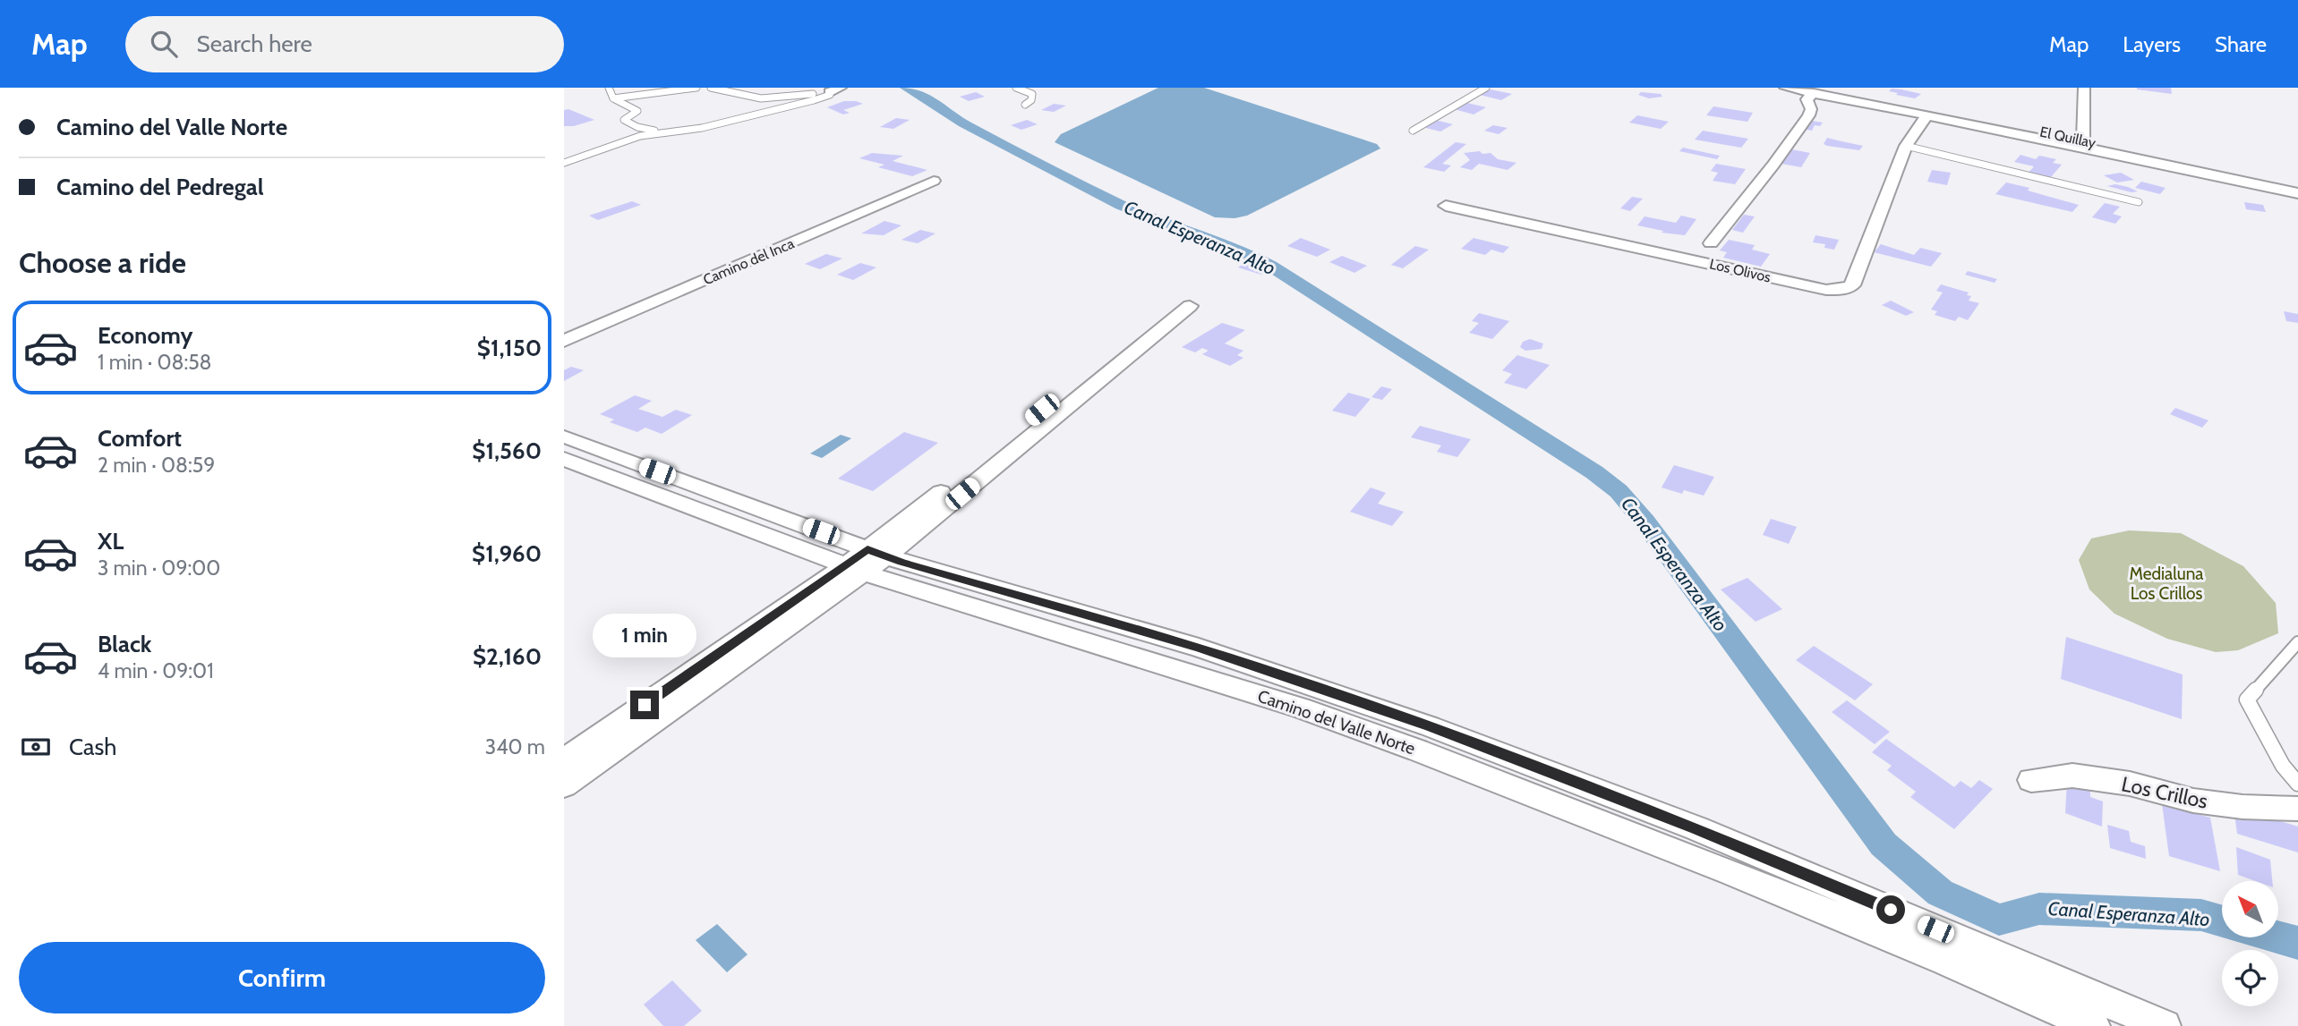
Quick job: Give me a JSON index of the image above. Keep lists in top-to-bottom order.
{
  "streets": {
    "street": [
      "El Quillay",
      "Camino del Inca",
      "Los Olivos",
      "Camino del Valle Norte",
      "Los Crillos"
    ]
  },
  "water": ["Canal Esperanza Alto"],
  "parks": ["Medialuna Los Crillos"],
  "north": "top left",
  "page": {
    "header": "Map",
    "search": "Search here",
    "nav": ["Map", "Layers", "Share"],
    "banner": ["Camino del Valle Norte", "Camino del Pedregal"],
    "heading": "Choose a ride",
    "list": [
      {
        "name": "Economy",
        "note": "1 min · 08:58",
        "value": "$1,150"
      },
      {
        "name": "Comfort",
        "note": "2 min · 08:59",
        "value": "$1,560"
      },
      {
        "name": "XL",
        "note": "3 min · 09:00",
        "value": "$1,960"
      },
      {
        "name": "Black",
        "note": "4 min · 09:01",
        "value": "$2,160"
      }
    ],
    "bubble": "1 min",
    "pay": ["Cash", "340 m"],
    "buttons": "Confirm"
  }
}
